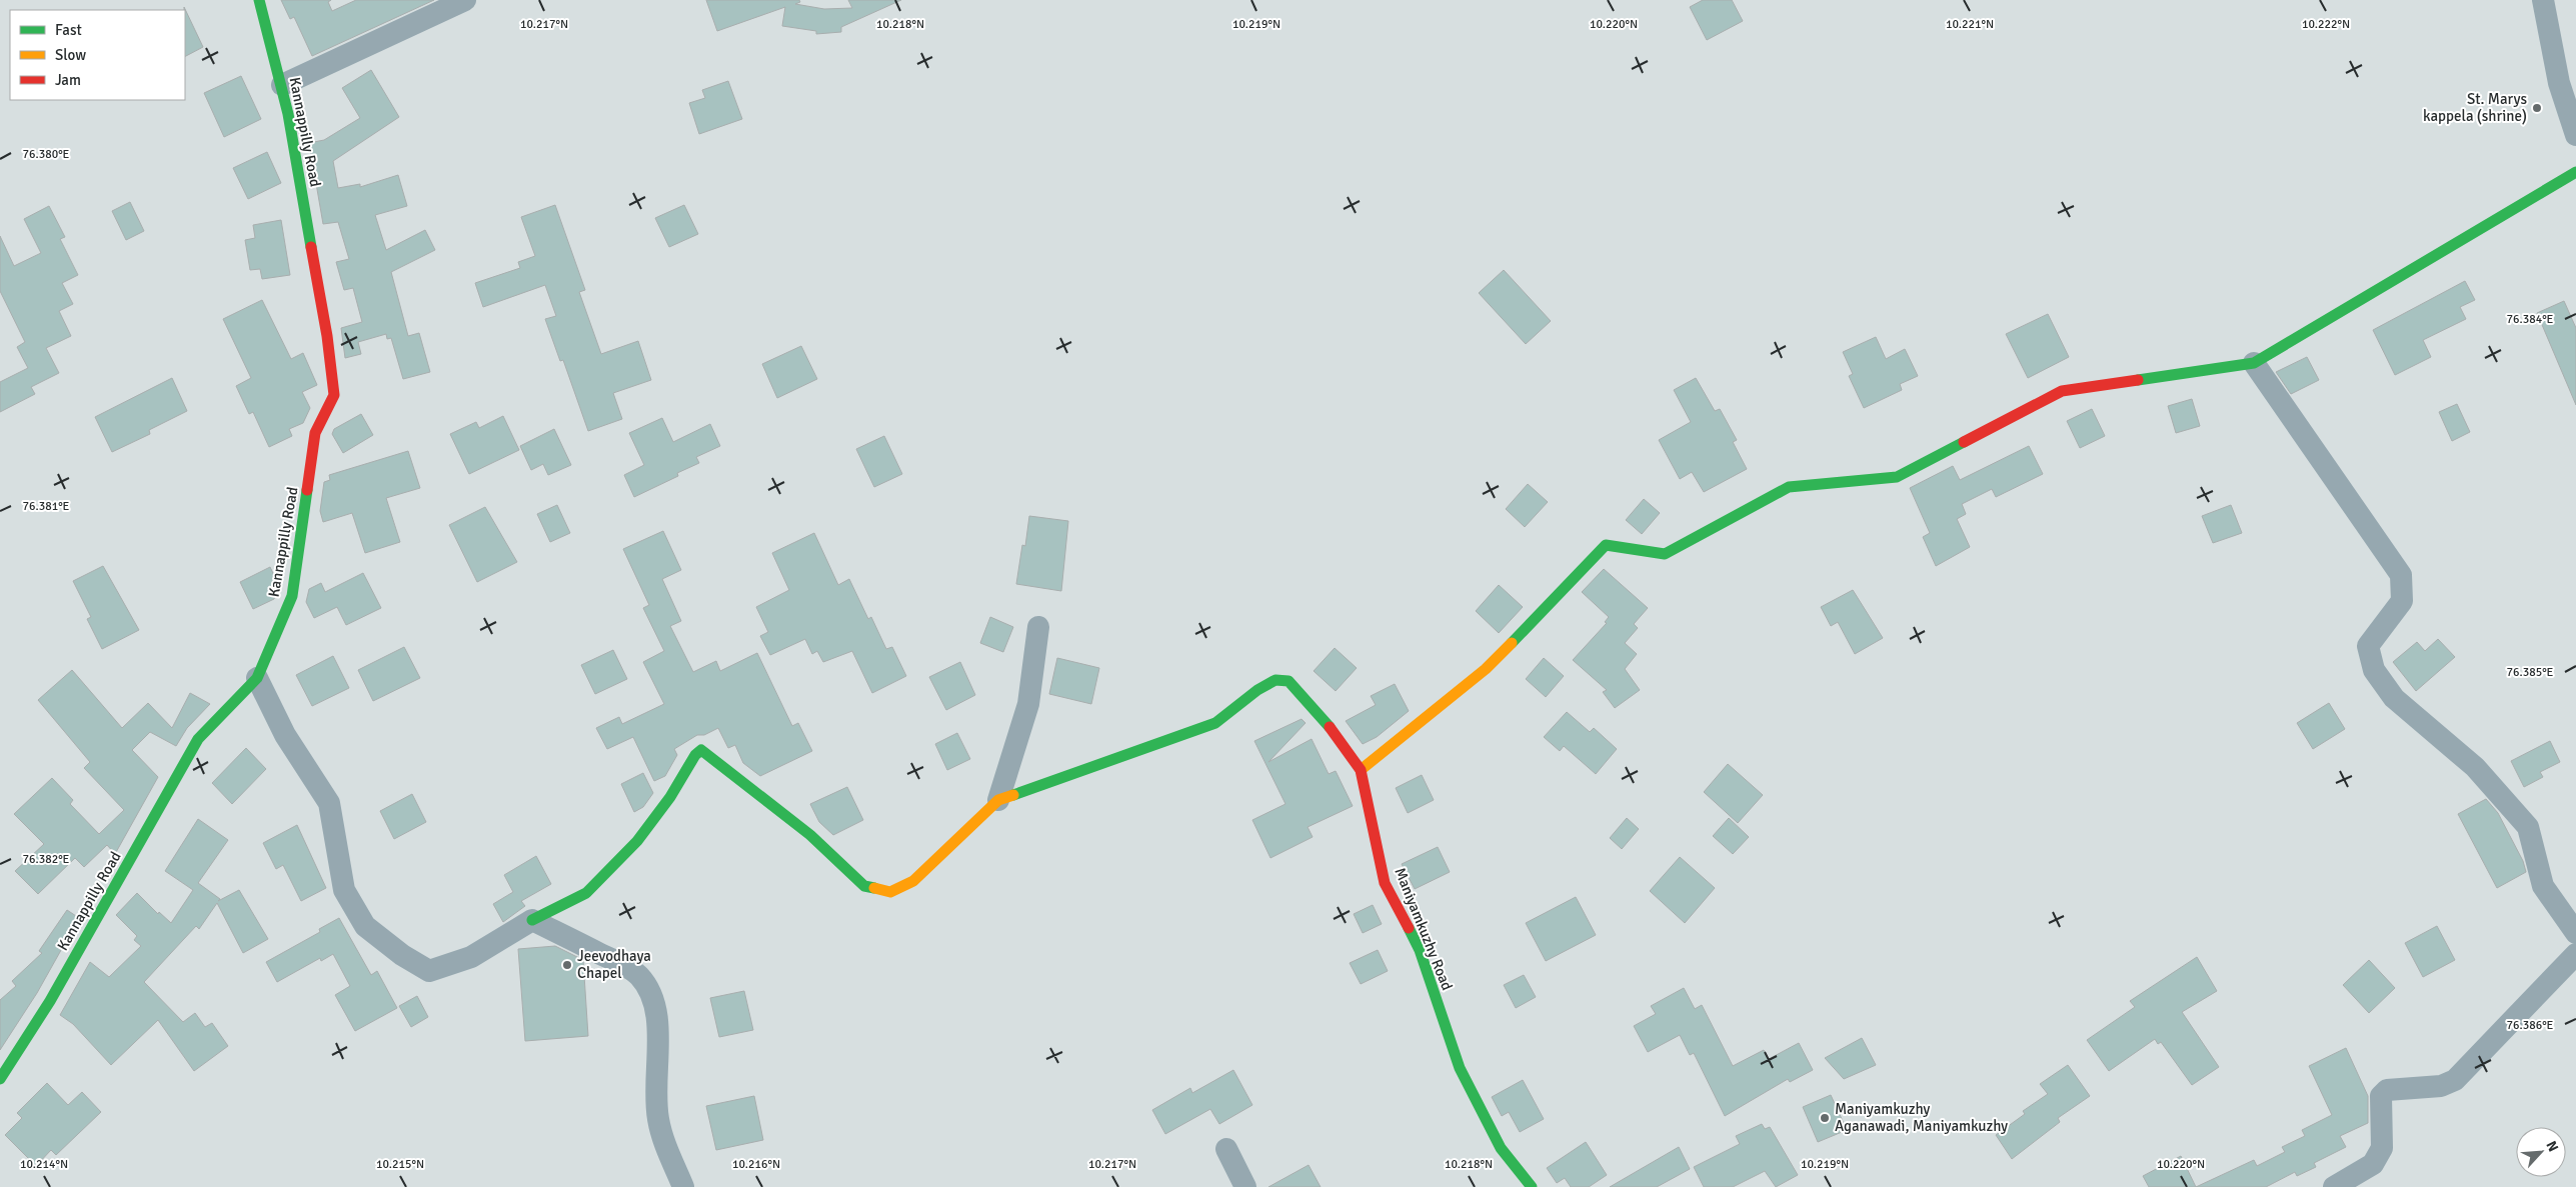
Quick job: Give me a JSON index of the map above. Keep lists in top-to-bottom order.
{
  "streets": {
    "street": ["Kannappilly Road", "Maniyamkuzhy Road"]
  },
  "places": ["St. Marys kappela (shrine)", "Jeevodhaya Chapel", "Maniyamkuzhy Aganawadi, Maniyamkuzhy"],
  "legend": ["Fast", "Slow", "Jam"],
  "north": "top right",
  "coordinates": [
    "10.217°N",
    "10.218°N",
    "10.219°N",
    "10.220°N",
    "10.221°N",
    "10.222°N",
    "76.380°E",
    "76.384°E",
    "76.381°E",
    "76.385°E",
    "76.382°E",
    "76.386°E",
    "10.214°N",
    "10.215°N",
    "10.216°N"
  ]
}
